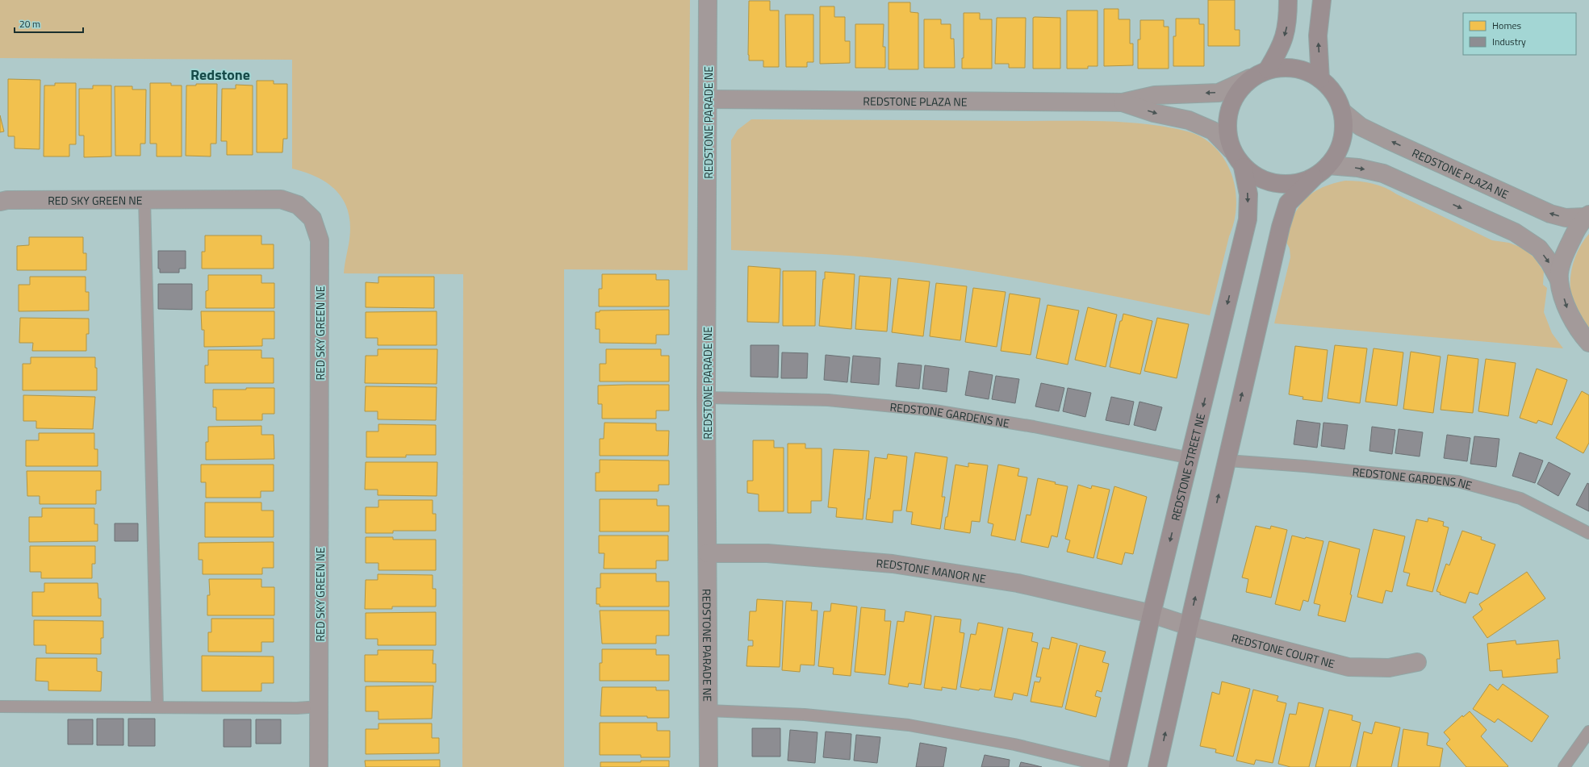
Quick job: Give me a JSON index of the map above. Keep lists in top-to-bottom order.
{
  "streets": {
    "street": [
      "REDSTONE PLAZA NE",
      "REDSTONE PARADE NE",
      "RED SKY GREEN NE",
      "REDSTONE STREET NE",
      "REDSTONE MANOR NE",
      "REDSTONE COURT NE"
    ],
    "lane": ["REDSTONE GARDENS NE"]
  },
  "crossings": [
    ["REDSTONE PLAZA NE", "REDSTONE PARADE NE"],
    ["REDSTONE PARADE NE", "REDSTONE GARDENS NE"],
    ["REDSTONE PARADE NE", "REDSTONE MANOR NE"],
    ["REDSTONE GARDENS NE", "REDSTONE STREET NE"],
    ["REDSTONE STREET NE", "REDSTONE MANOR NE"],
    ["REDSTONE STREET NE", "REDSTONE COURT NE"],
    ["REDSTONE MANOR NE", "REDSTONE COURT NE"]
  ],
  "districts": ["Redstone"],
  "legend": ["Homes", "Industry"],
  "scale_bar": "20 m"
}
